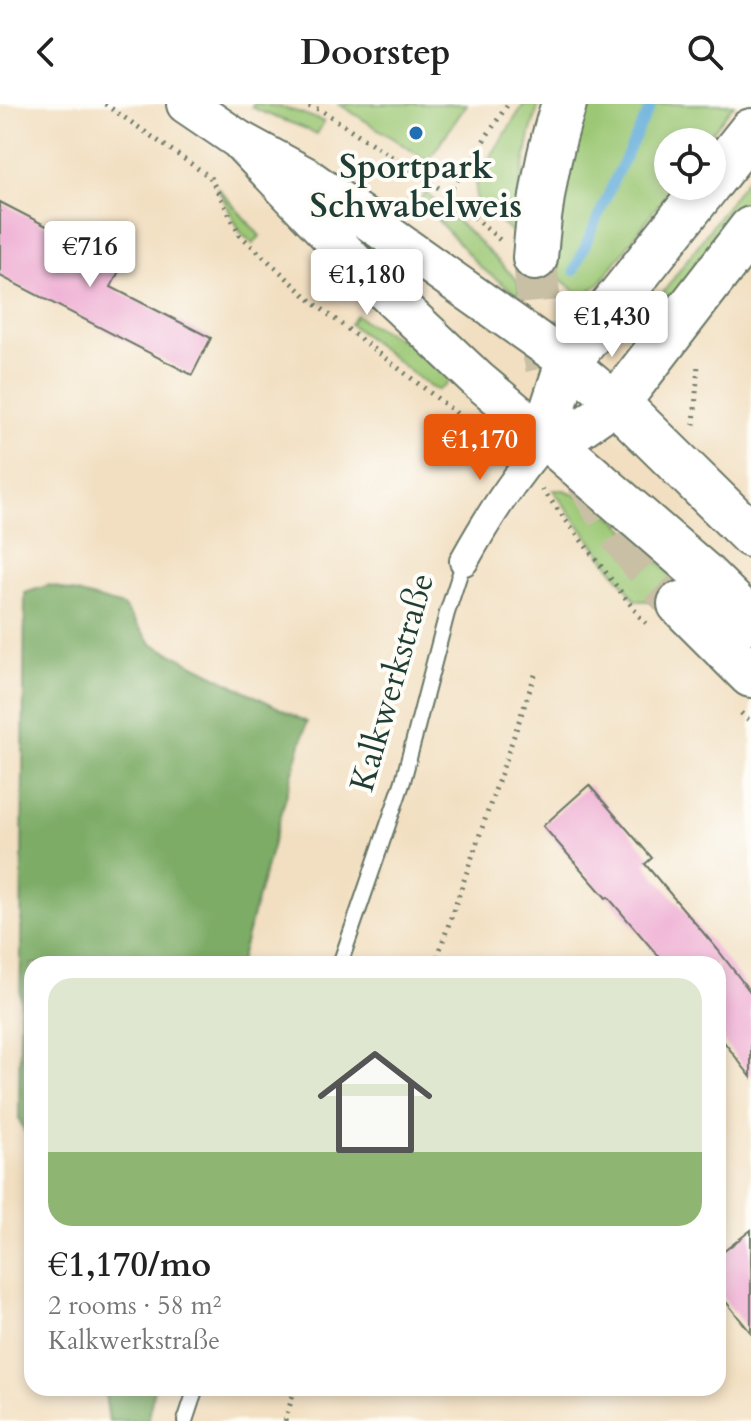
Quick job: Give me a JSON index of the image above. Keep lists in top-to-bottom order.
{
  "streets": {
    "street": ["Kalkwerkstraße"]
  },
  "places": ["Sportpark Schwabelweis"],
  "page": {
    "header": "Doorstep",
    "price": [
      "€716",
      "€1,180",
      "€1,430",
      "€1,170"
    ],
    "list": [
      {
        "name": "€1,170/mo",
        "note": "2 rooms · 58 m² · Kalkwerkstraße"
      }
    ]
  }
}
